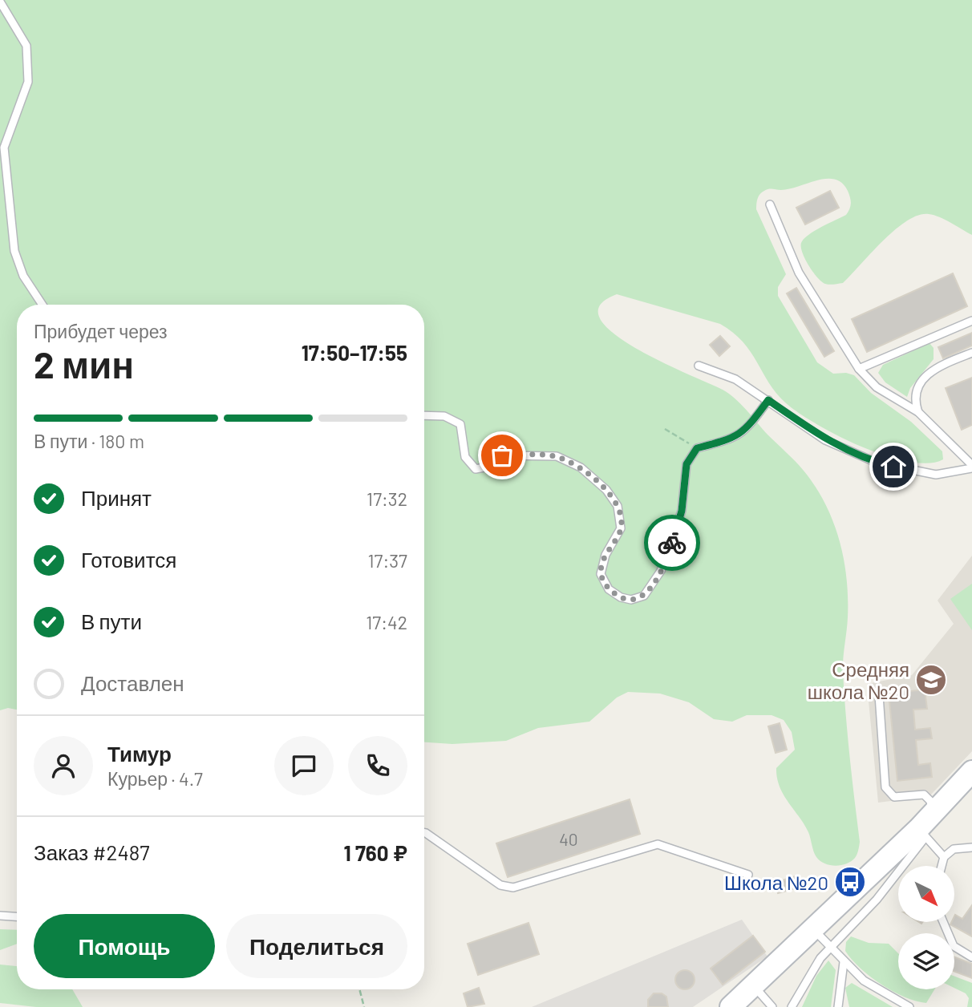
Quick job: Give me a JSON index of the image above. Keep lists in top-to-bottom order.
{
  "places": {
    "school or university": ["Средняя школа №20"],
    "bus stop": ["Школа №20"]
  },
  "house_numbers": ["40"],
  "north": "bottom right",
  "page": {
    "heading": ["2 мин", "Прибудет через", "17:50–17:55"],
    "panel": [
      "Тимур",
      "Курьер · 4.7",
      "Заказ #2487",
      "1 760 ₽"
    ],
    "bar": "В пути · 180 m",
    "list": [
      ["Принят", "17:32"],
      ["Готовится", "17:37"],
      ["В пути", "17:42"],
      "Доставлен"
    ],
    "buttons": ["Помощь", "Поделиться"]
  }
}
